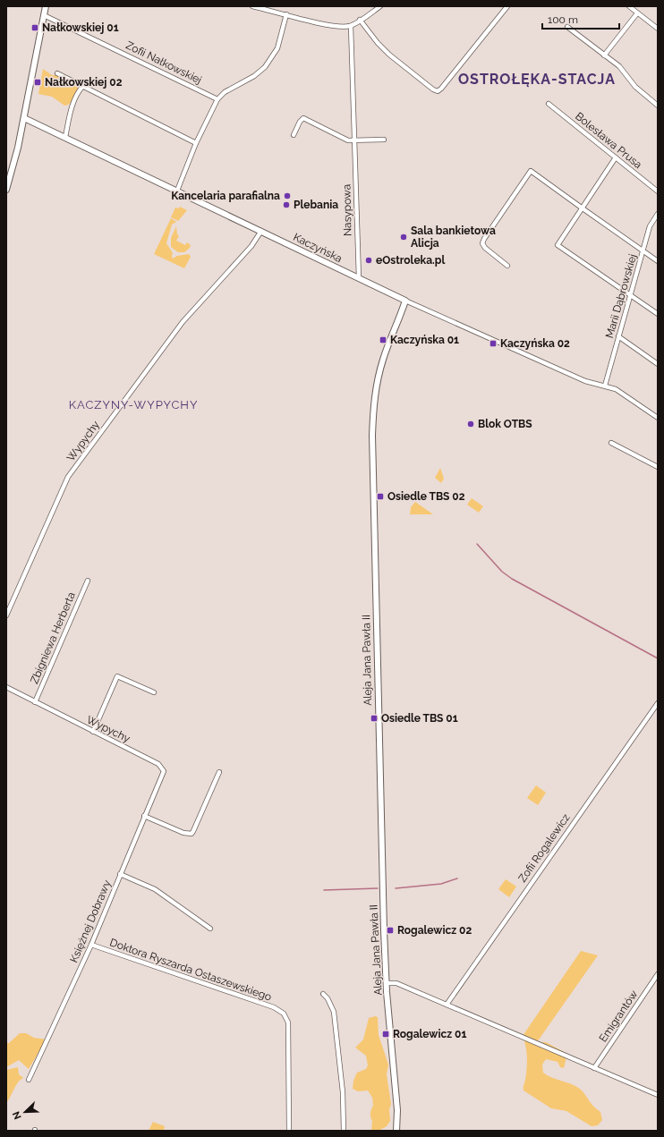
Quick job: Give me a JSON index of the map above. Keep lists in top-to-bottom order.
{
  "streets": {
    "street": [
      "Zofii Nałkowskiej",
      "Bolesława Prusa",
      "Nasypowa",
      "Kaczyńska",
      "Marii Dąbrowskiej",
      "Wypychy",
      "Zbigniewa Herberta",
      "Aleja Jana Pawła II",
      "Zofii Rogalewicz",
      "Księżnej Dobrawy",
      "Doktora Ryszarda Ostaszewskiego",
      "Emigrantów"
    ]
  },
  "crossings": [
    ["Nasypowa", "Kaczyńska"],
    ["Kaczyńska", "Marii Dąbrowskiej"],
    ["Kaczyńska", "Wypychy"],
    ["Kaczyńska", "Aleja Jana Pawła II"],
    ["Wypychy", "Zbigniewa Herberta"],
    ["Wypychy", "Księżnej Dobrawy"],
    ["Księżnej Dobrawy", "Doktora Ryszarda Ostaszewskiego"]
  ],
  "districts": ["OSTROŁĘKA-STACJA", "KACZYNY-WYPYCHY"],
  "places": {
    "transit": [
      "Nałkowskiej 01",
      "Nałkowskiej 02",
      "Kaczyńska 01",
      "Kaczyńska 02",
      "Osiedle TBS 02",
      "Osiedle TBS 01",
      "Rogalewicz 02",
      "Rogalewicz 01"
    ],
    "other": [
      "Kancelaria parafialna",
      "Plebania",
      "Sala bankietowa Alicja",
      "eOstroleka.pl",
      "Blok OTBS"
    ]
  },
  "scale_bar": "100 m",
  "north": "bottom left"
}
